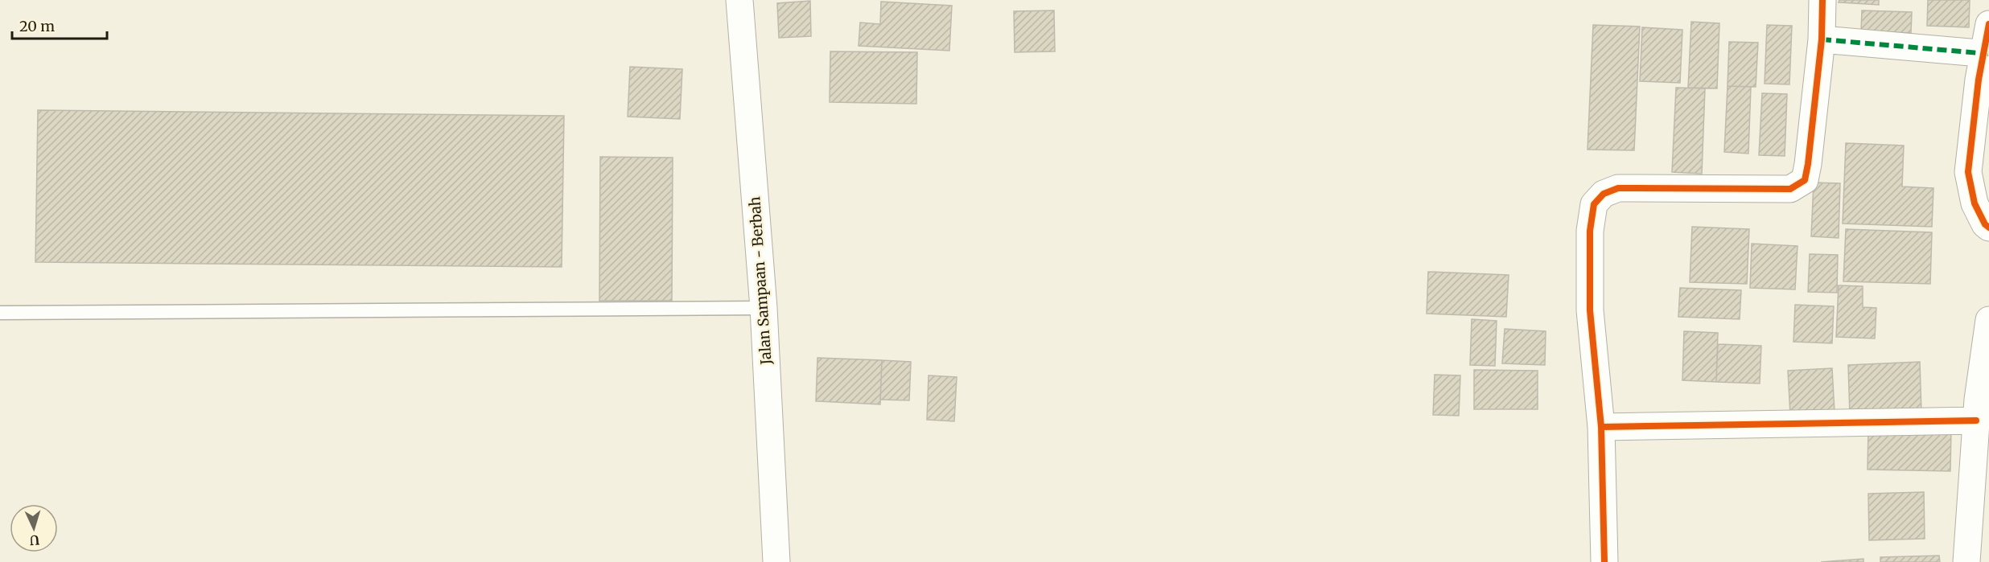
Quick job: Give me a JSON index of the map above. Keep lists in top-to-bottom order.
{
  "streets": {
    "street": ["Jalan Sampaan - Berbah"]
  },
  "scale_bar": "20 m",
  "north": "bottom"
}
